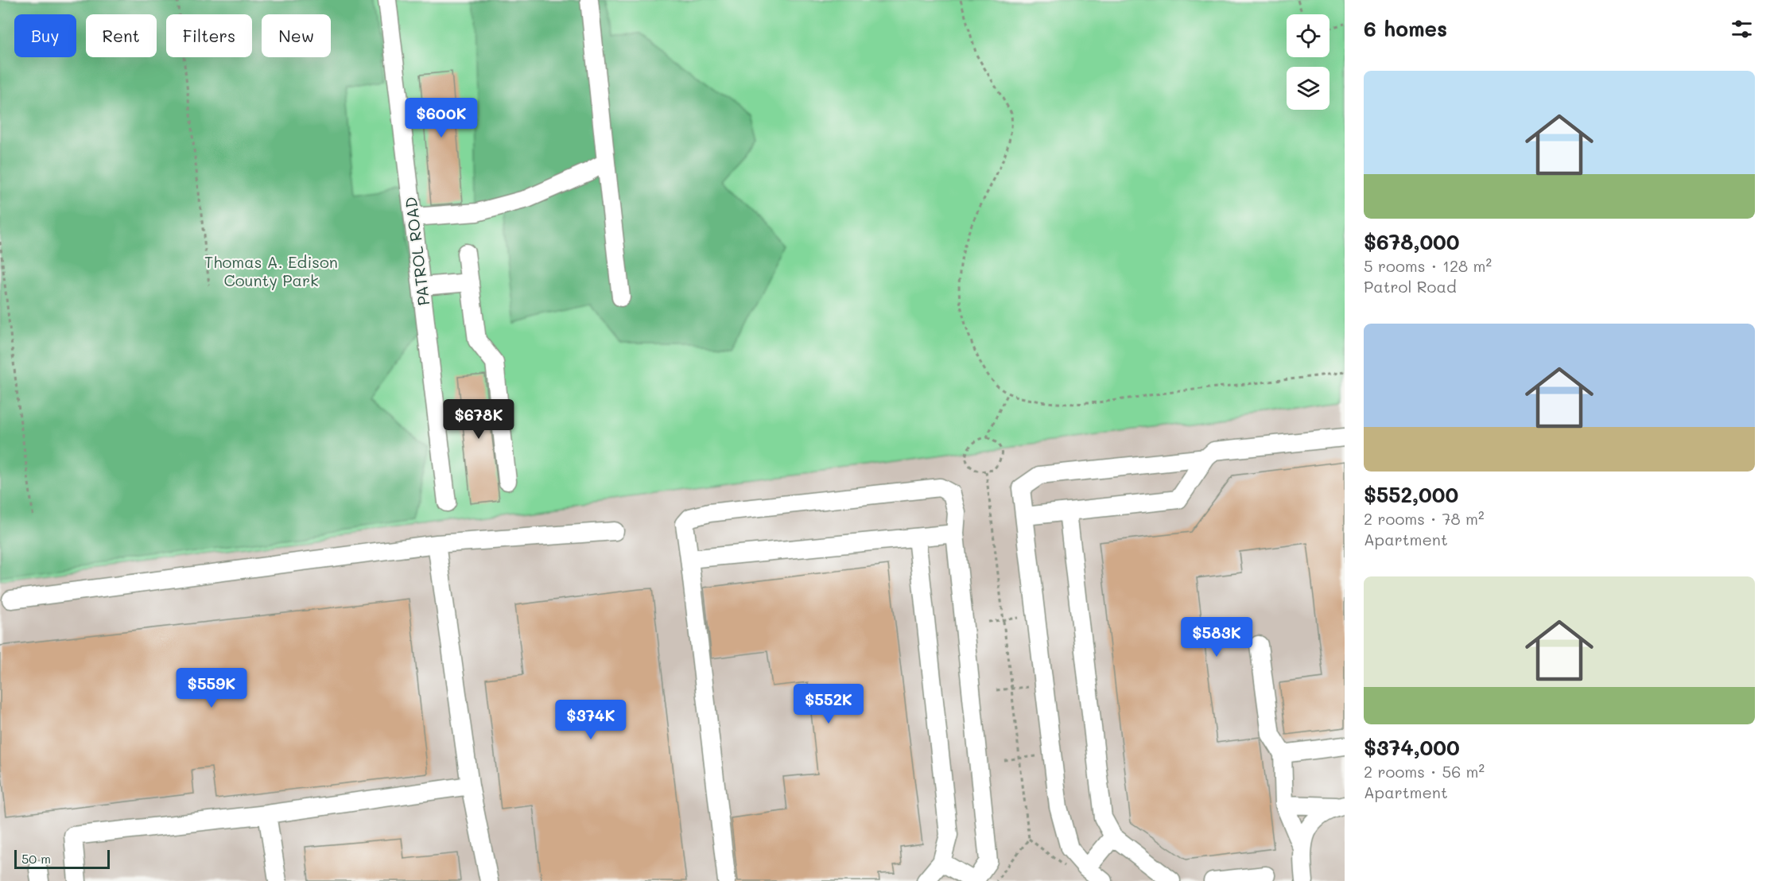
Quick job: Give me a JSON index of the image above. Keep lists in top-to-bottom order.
{
  "streets": {
    "street": ["PATROL ROAD"]
  },
  "parks": ["Thomas A. Edison County Park"],
  "scale_bar": "50 m",
  "page": {
    "heading": "6 homes",
    "chip": [
      "Buy",
      "Rent",
      "Filters",
      "New"
    ],
    "list": [
      {
        "name": "$678,000",
        "note": "5 rooms · 128 m² · Patrol Road"
      },
      {
        "name": "$552,000",
        "note": "2 rooms · 78 m² · Apartment"
      },
      {
        "name": "$374,000",
        "note": "2 rooms · 56 m² · Apartment"
      }
    ],
    "price": [
      "$600K",
      "$678K",
      "$583K",
      "$559K",
      "$552K",
      "$374K"
    ],
    "scale": "50 m"
  }
}
